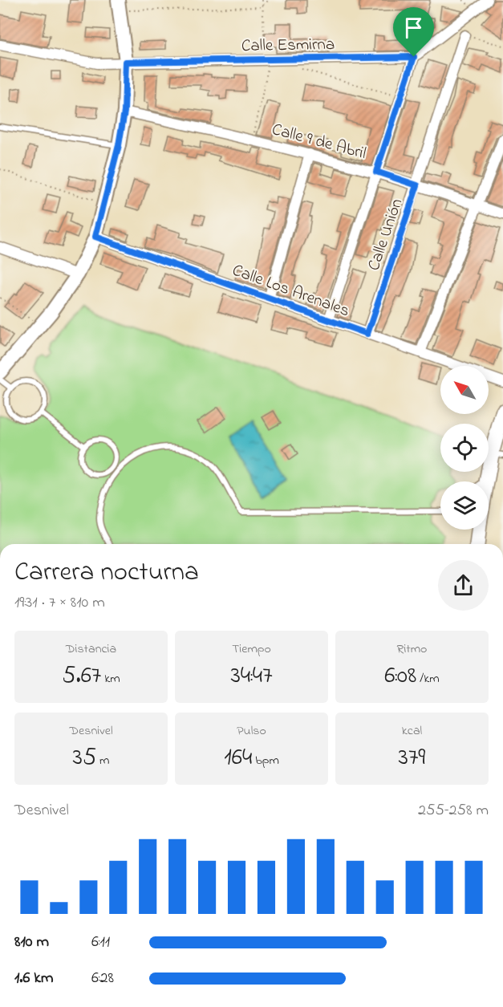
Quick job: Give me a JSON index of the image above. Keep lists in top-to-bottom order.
{
  "streets": {
    "street": [
      "Calle Esmirna",
      "Calle 9 de Abril",
      "Calle Unión",
      "Calle Los Arenales"
    ]
  },
  "crossings": [
    ["Calle 9 de Abril", "Calle Unión"],
    ["Calle Unión", "Calle Los Arenales"]
  ],
  "north": "top left",
  "page": {
    "heading": ["Carrera nocturna", "19:31 · 7 × 810 m"],
    "stats": [
      ["Distancia", "5.67 km"],
      ["Tiempo", "34:47"],
      ["Ritmo", "6:08 /km"],
      ["Desnivel", "35 m"],
      ["Pulso", "164 bpm"],
      ["kcal", "379"]
    ],
    "chart": ["Desnivel", "255–258 m"],
    "list": [
      {
        "name": "810 m",
        "note": "6:11"
      },
      {
        "name": "1.6 km",
        "note": "6:28"
      }
    ]
  }
}
